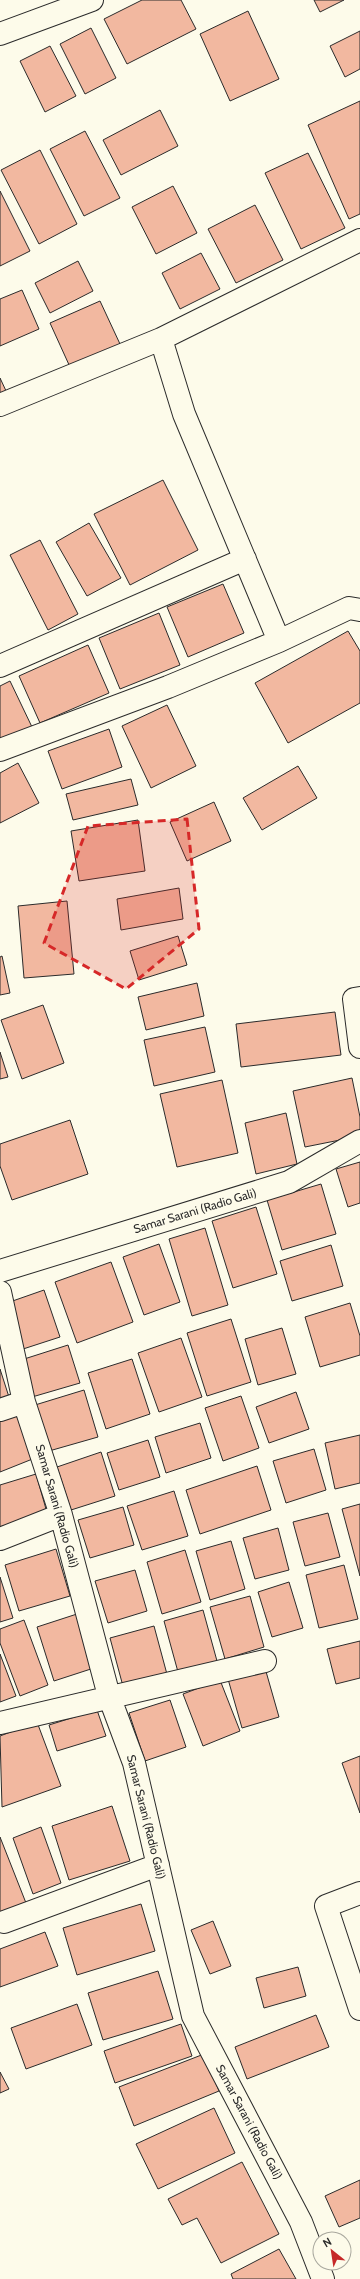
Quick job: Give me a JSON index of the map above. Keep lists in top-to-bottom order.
{
  "streets": {
    "street": ["Samar Sarani (Radio Gali)"]
  },
  "north": "top left"
}
